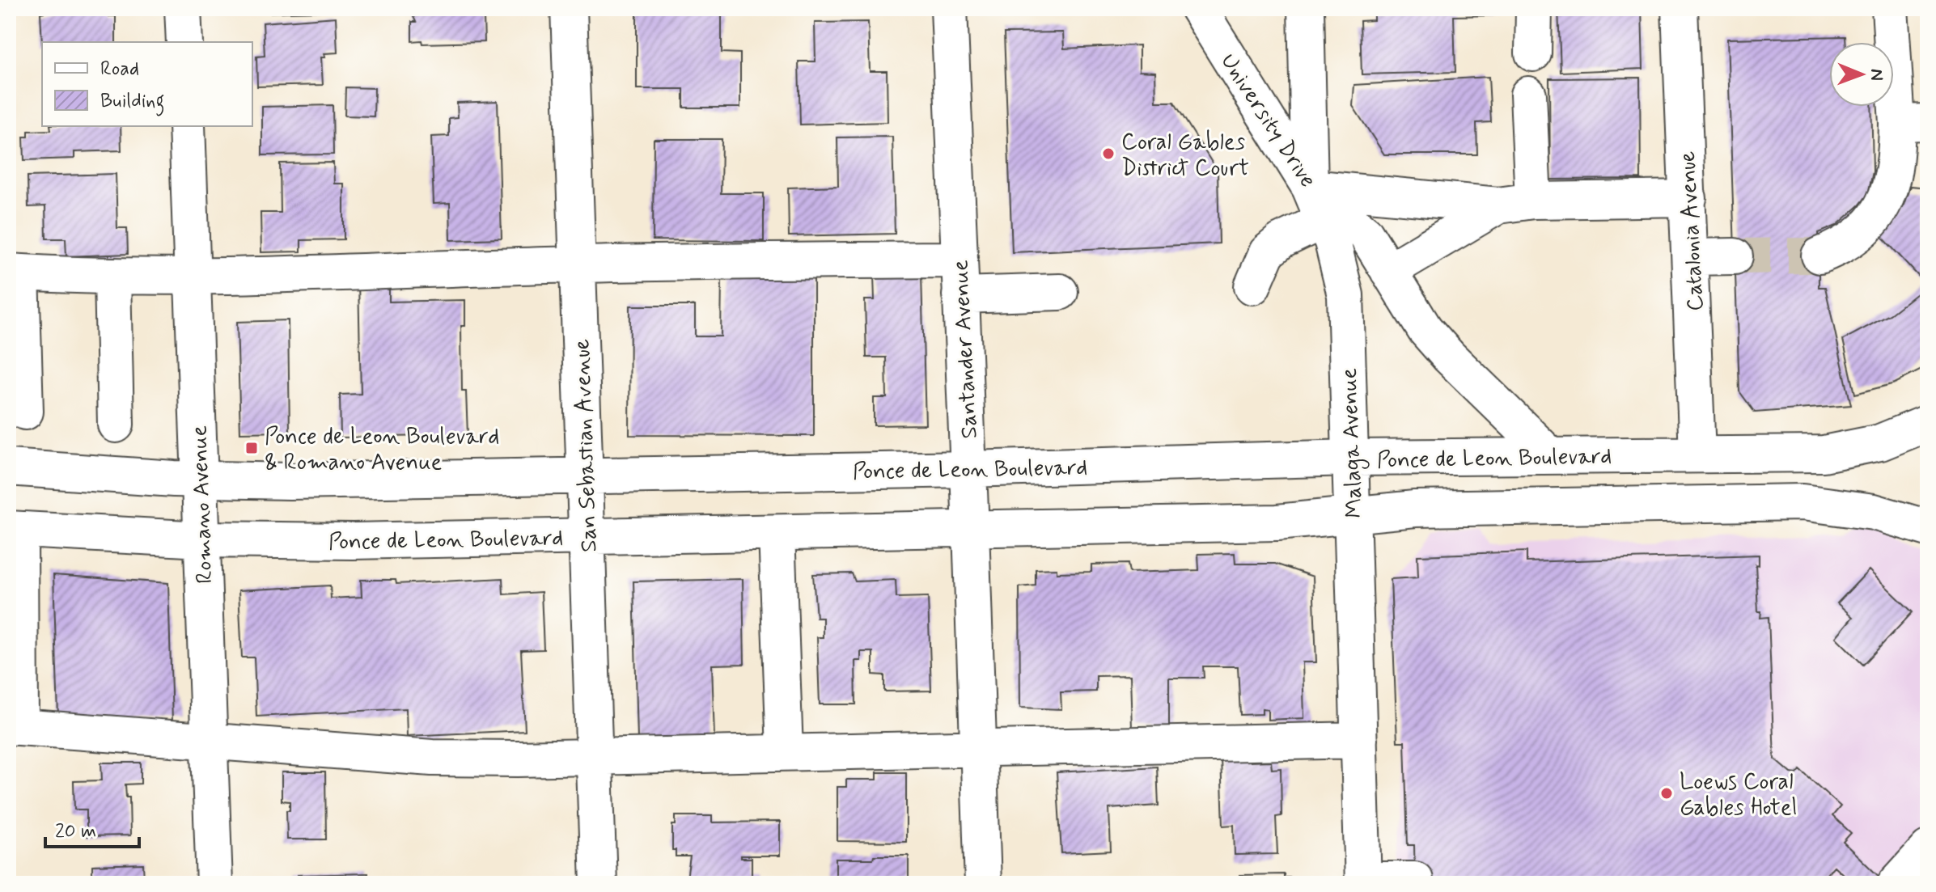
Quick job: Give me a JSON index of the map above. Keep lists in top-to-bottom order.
{
  "streets": {
    "street": [
      "University Drive",
      "Catalonia Avenue",
      "Santander Avenue",
      "Malaga Avenue",
      "San Sebastian Avenue",
      "Ponce de Leon Boulevard",
      "Romano Avenue"
    ]
  },
  "crossings": [
    ["University Drive", "Malaga Avenue"],
    ["University Drive", "Ponce de Leon Boulevard"],
    ["Catalonia Avenue", "Ponce de Leon Boulevard"],
    ["Santander Avenue", "Ponce de Leon Boulevard"],
    ["Malaga Avenue", "Ponce de Leon Boulevard"],
    ["San Sebastian Avenue", "Ponce de Leon Boulevard"],
    ["Ponce de Leon Boulevard", "Romano Avenue"]
  ],
  "places": {
    "other": ["Coral Gables District Court", "Loews Coral Gables Hotel"],
    "transit": ["Ponce de Leon Boulevard & Romano Avenue"]
  },
  "legend": ["Road", "Building"],
  "scale_bar": "20 m",
  "north": "right"
}
